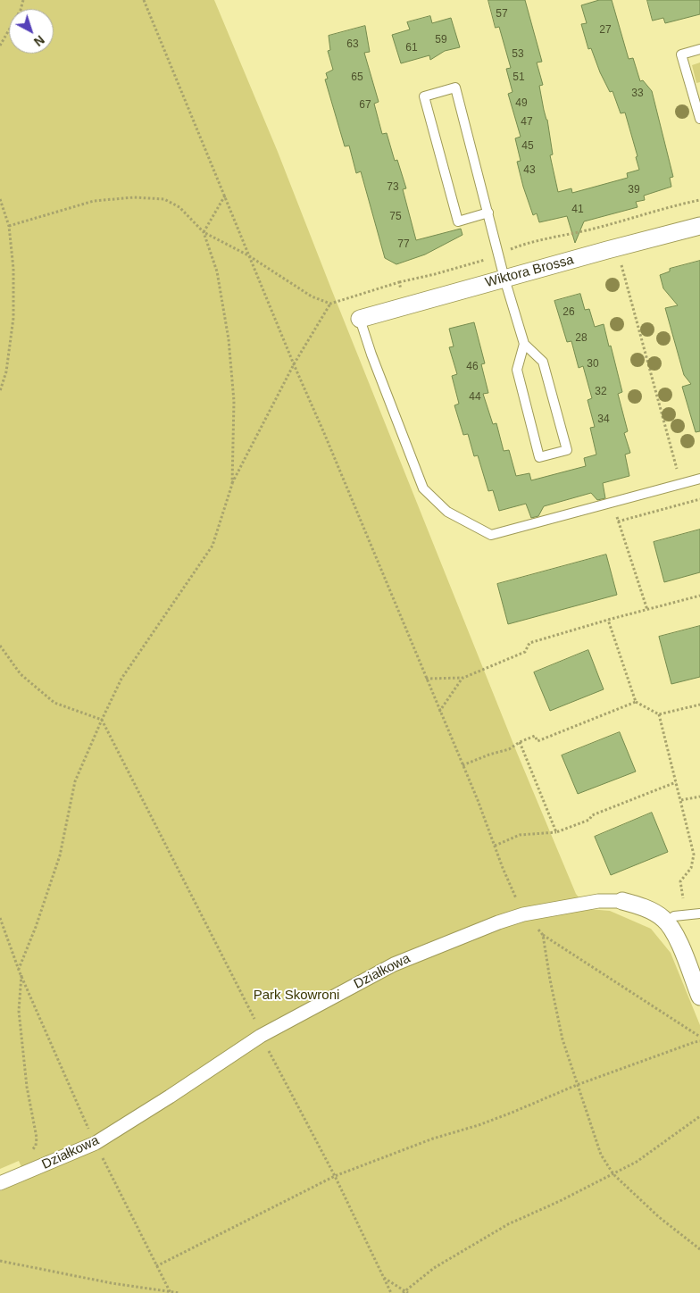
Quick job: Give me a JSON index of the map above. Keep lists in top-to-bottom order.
{
  "streets": {
    "street": ["Wiktora Brossa", "Działkowa"]
  },
  "parks": ["Park Skowroni"],
  "house_numbers": [
    "57",
    "27",
    "59",
    "63",
    "61",
    "53",
    "65",
    "51",
    "33",
    "49",
    "67",
    "47",
    "45",
    "43",
    "73",
    "39",
    "41",
    "75",
    "77",
    "26",
    "28",
    "30",
    "46",
    "32",
    "44",
    "34"
  ],
  "north": "bottom right"
}
